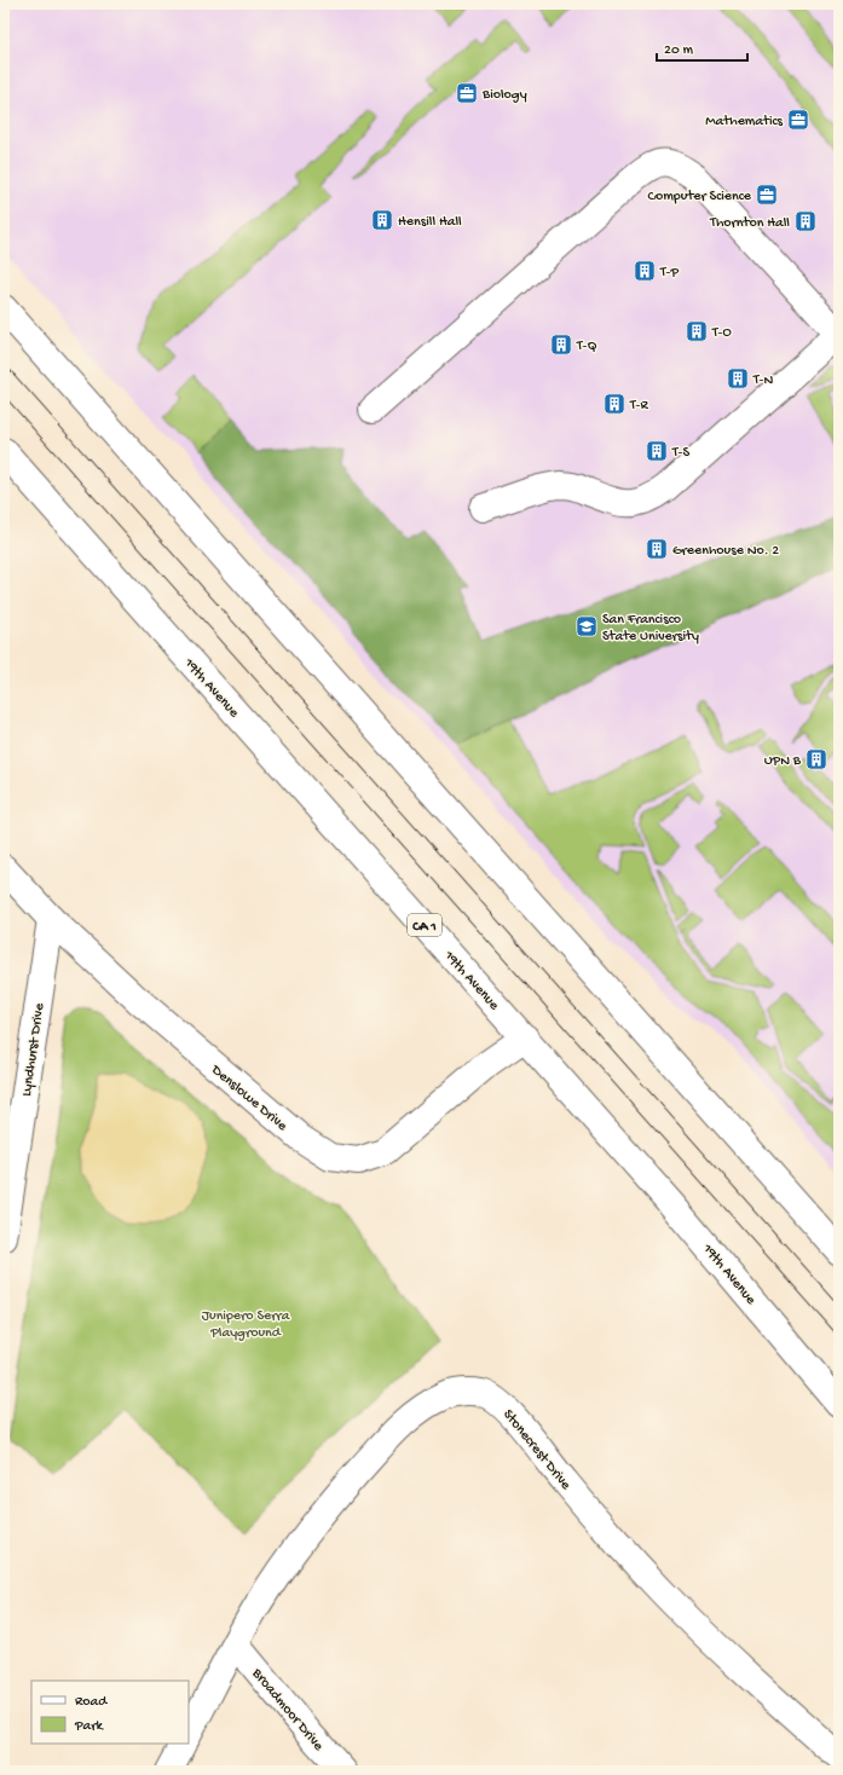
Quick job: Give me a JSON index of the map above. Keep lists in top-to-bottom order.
{
  "streets": {
    "main road": [
      "19th Avenue",
      "CA 1",
      "Lyndhurst Drive",
      "Denslowe Drive",
      "Stonecrest Drive",
      "Broadmoor Drive"
    ]
  },
  "crossings": [
    ["19th Avenue", "Denslowe Drive"],
    ["Lyndhurst Drive", "Denslowe Drive"],
    ["Stonecrest Drive", "Broadmoor Drive"]
  ],
  "parks": ["Junipero Serra Playground"],
  "places": {
    "office": ["Biology", "Mathematics", "Computer Science"],
    "building": [
      "Hensill Hall",
      "Thornton Hall",
      "T-P",
      "T-O",
      "T-Q",
      "T-N",
      "T-R",
      "T-S",
      "Greenhouse No. 2",
      "UPN B"
    ],
    "school or university": ["San Francisco State University"]
  },
  "legend": ["Road", "Park"],
  "scale_bar": "20 m"
}
